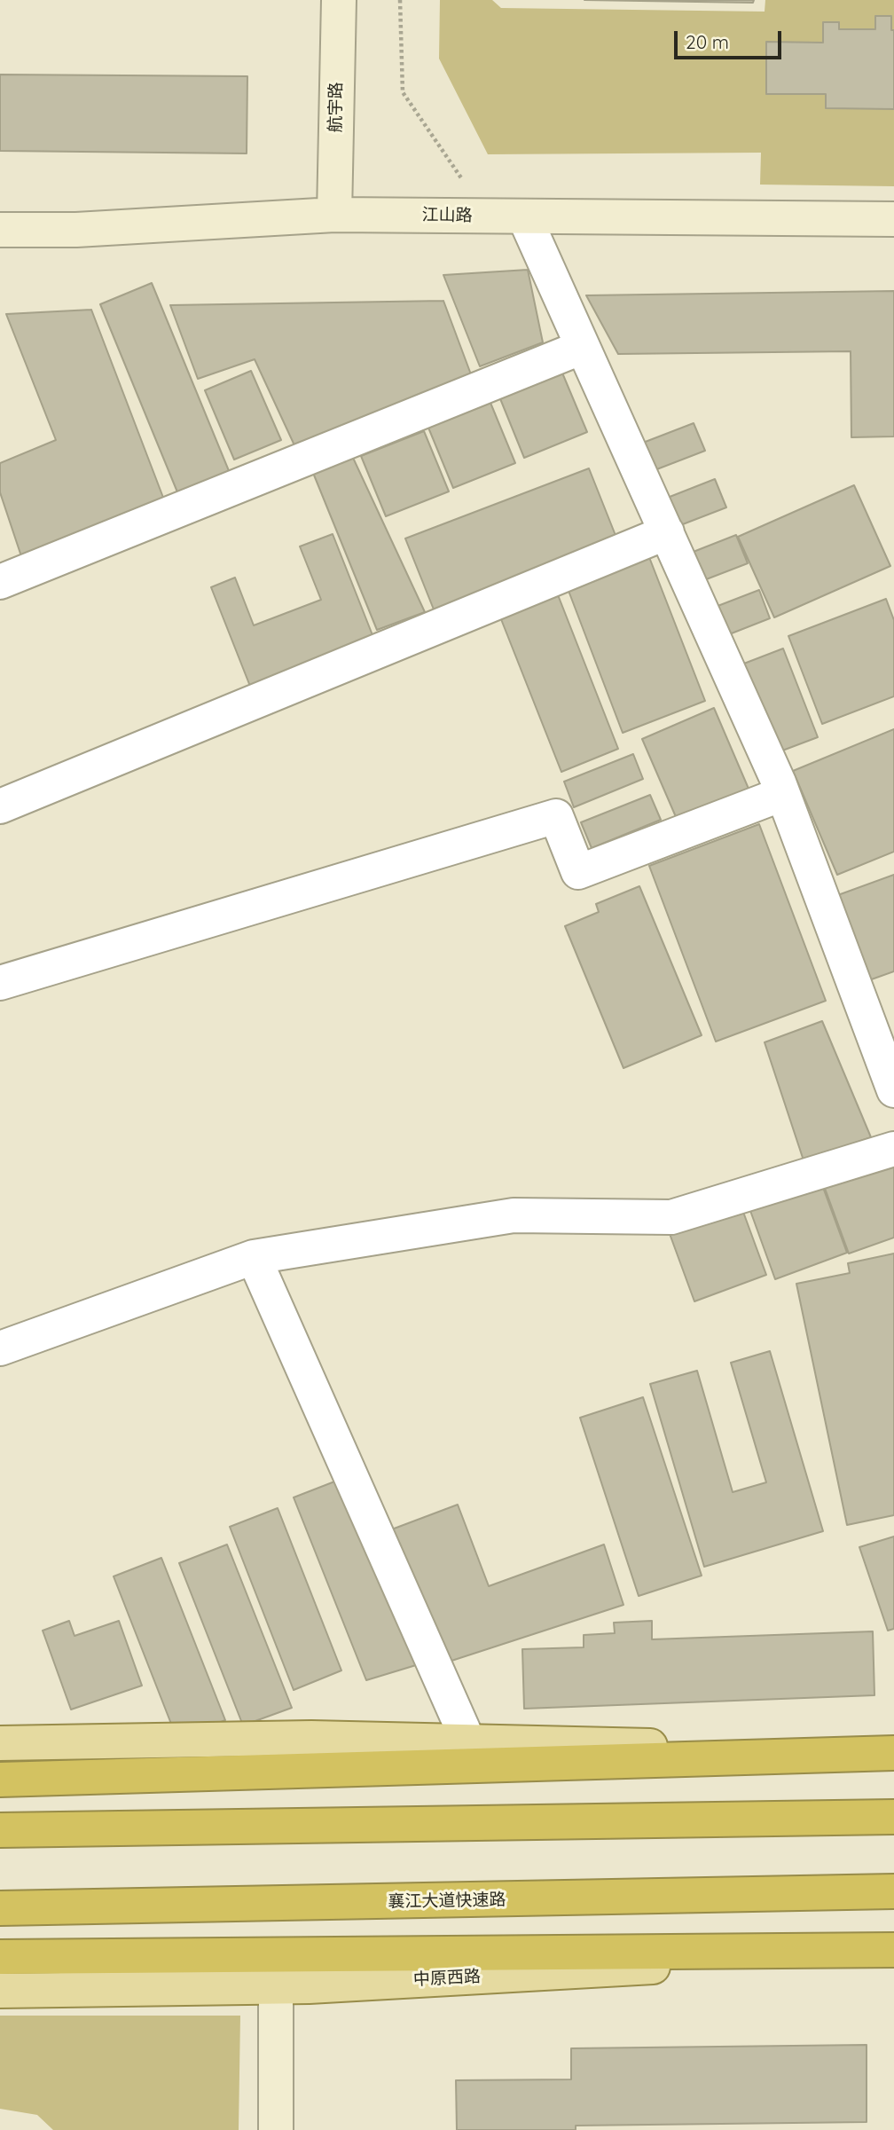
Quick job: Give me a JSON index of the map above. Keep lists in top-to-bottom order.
{
  "streets": {
    "highway": ["襄江大道快速路"],
    "main road": ["中原西路"],
    "street": ["航宇路", "江山路"]
  },
  "crossings": [
    ["航宇路", "江山路"]
  ],
  "scale_bar": "20 m"
}
